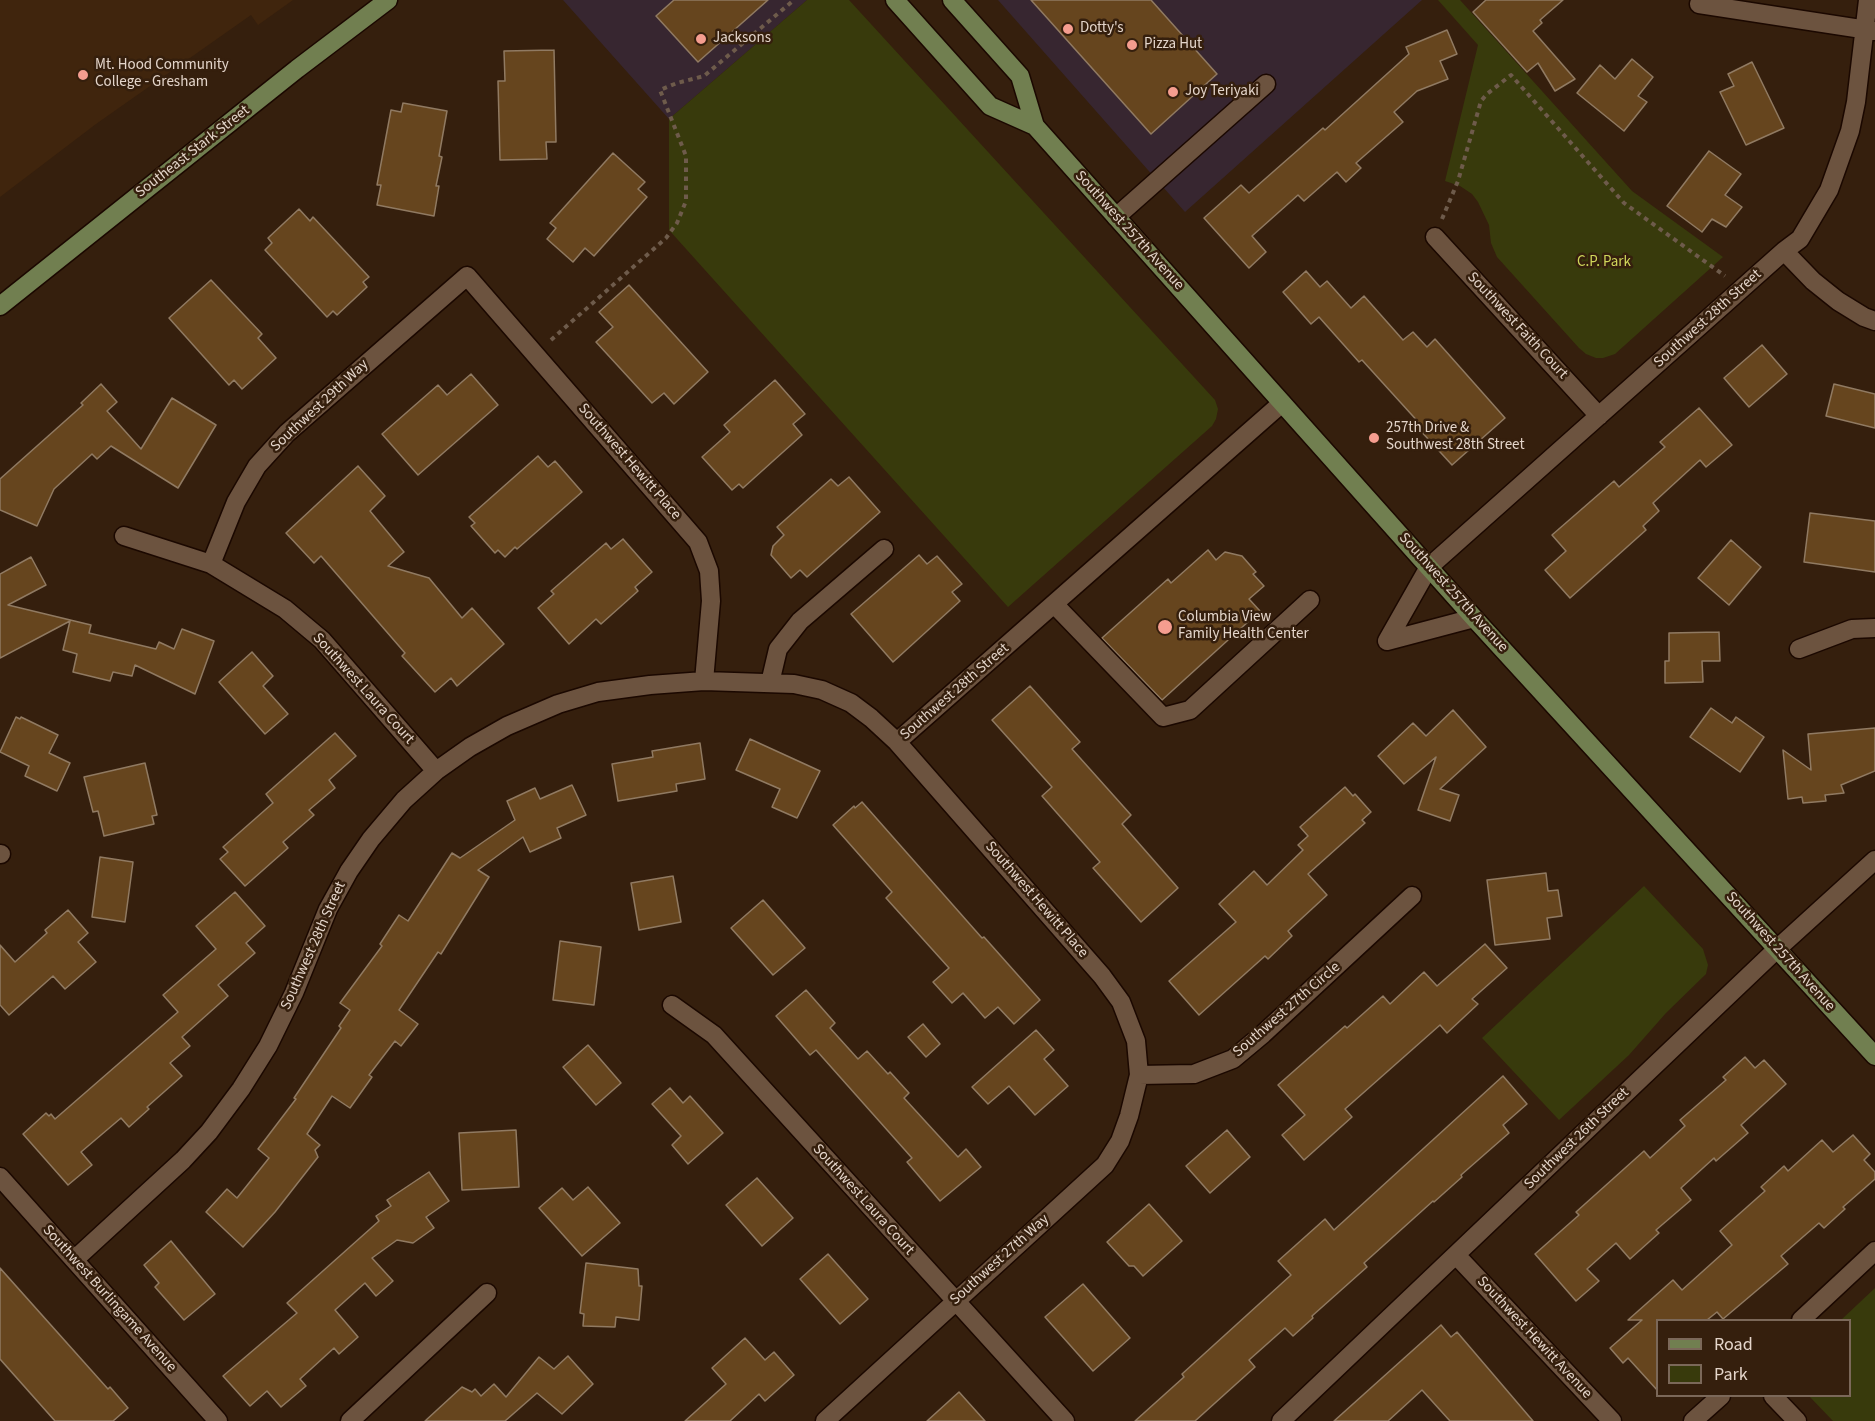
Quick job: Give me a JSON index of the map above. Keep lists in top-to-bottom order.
{
  "streets": {
    "main road": ["Southeast Stark Street", "Southwest 257th Avenue"],
    "street": [
      "Southwest 28th Street",
      "Southwest Faith Court",
      "Southwest 29th Way",
      "Southwest Hewitt Place",
      "Southwest Laura Court",
      "Southwest 27th Circle",
      "Southwest 26th Street",
      "Southwest 27th Way",
      "Southwest Burlingame Avenue",
      "Southwest Hewitt Avenue"
    ]
  },
  "crossings": [
    ["Southwest 257th Avenue", "Southwest 28th Street"],
    ["Southwest 257th Avenue", "Southwest 26th Street"],
    ["Southwest 28th Street", "Southwest Faith Court"],
    ["Southwest 28th Street", "Southwest Hewitt Place"],
    ["Southwest 28th Street", "Southwest Laura Court"],
    ["Southwest 28th Street", "Southwest Burlingame Avenue"],
    ["Southwest 29th Way", "Southwest Hewitt Place"],
    ["Southwest 29th Way", "Southwest Laura Court"],
    ["Southwest Hewitt Place", "Southwest 27th Circle"],
    ["Southwest Hewitt Place", "Southwest 27th Way"],
    ["Southwest Laura Court", "Southwest 27th Way"],
    ["Southwest 27th Circle", "Southwest 27th Way"],
    ["Southwest 26th Street", "Southwest Hewitt Avenue"]
  ],
  "parks": ["C.P. Park"],
  "places": [
    "Dotty's",
    "Jacksons",
    "Pizza Hut",
    "Mt. Hood Community College - Gresham",
    "Joy Teriyaki",
    "257th Drive & Southwest 28th Street",
    "Columbia View Family Health Center"
  ],
  "legend": ["Road", "Park"]
}
